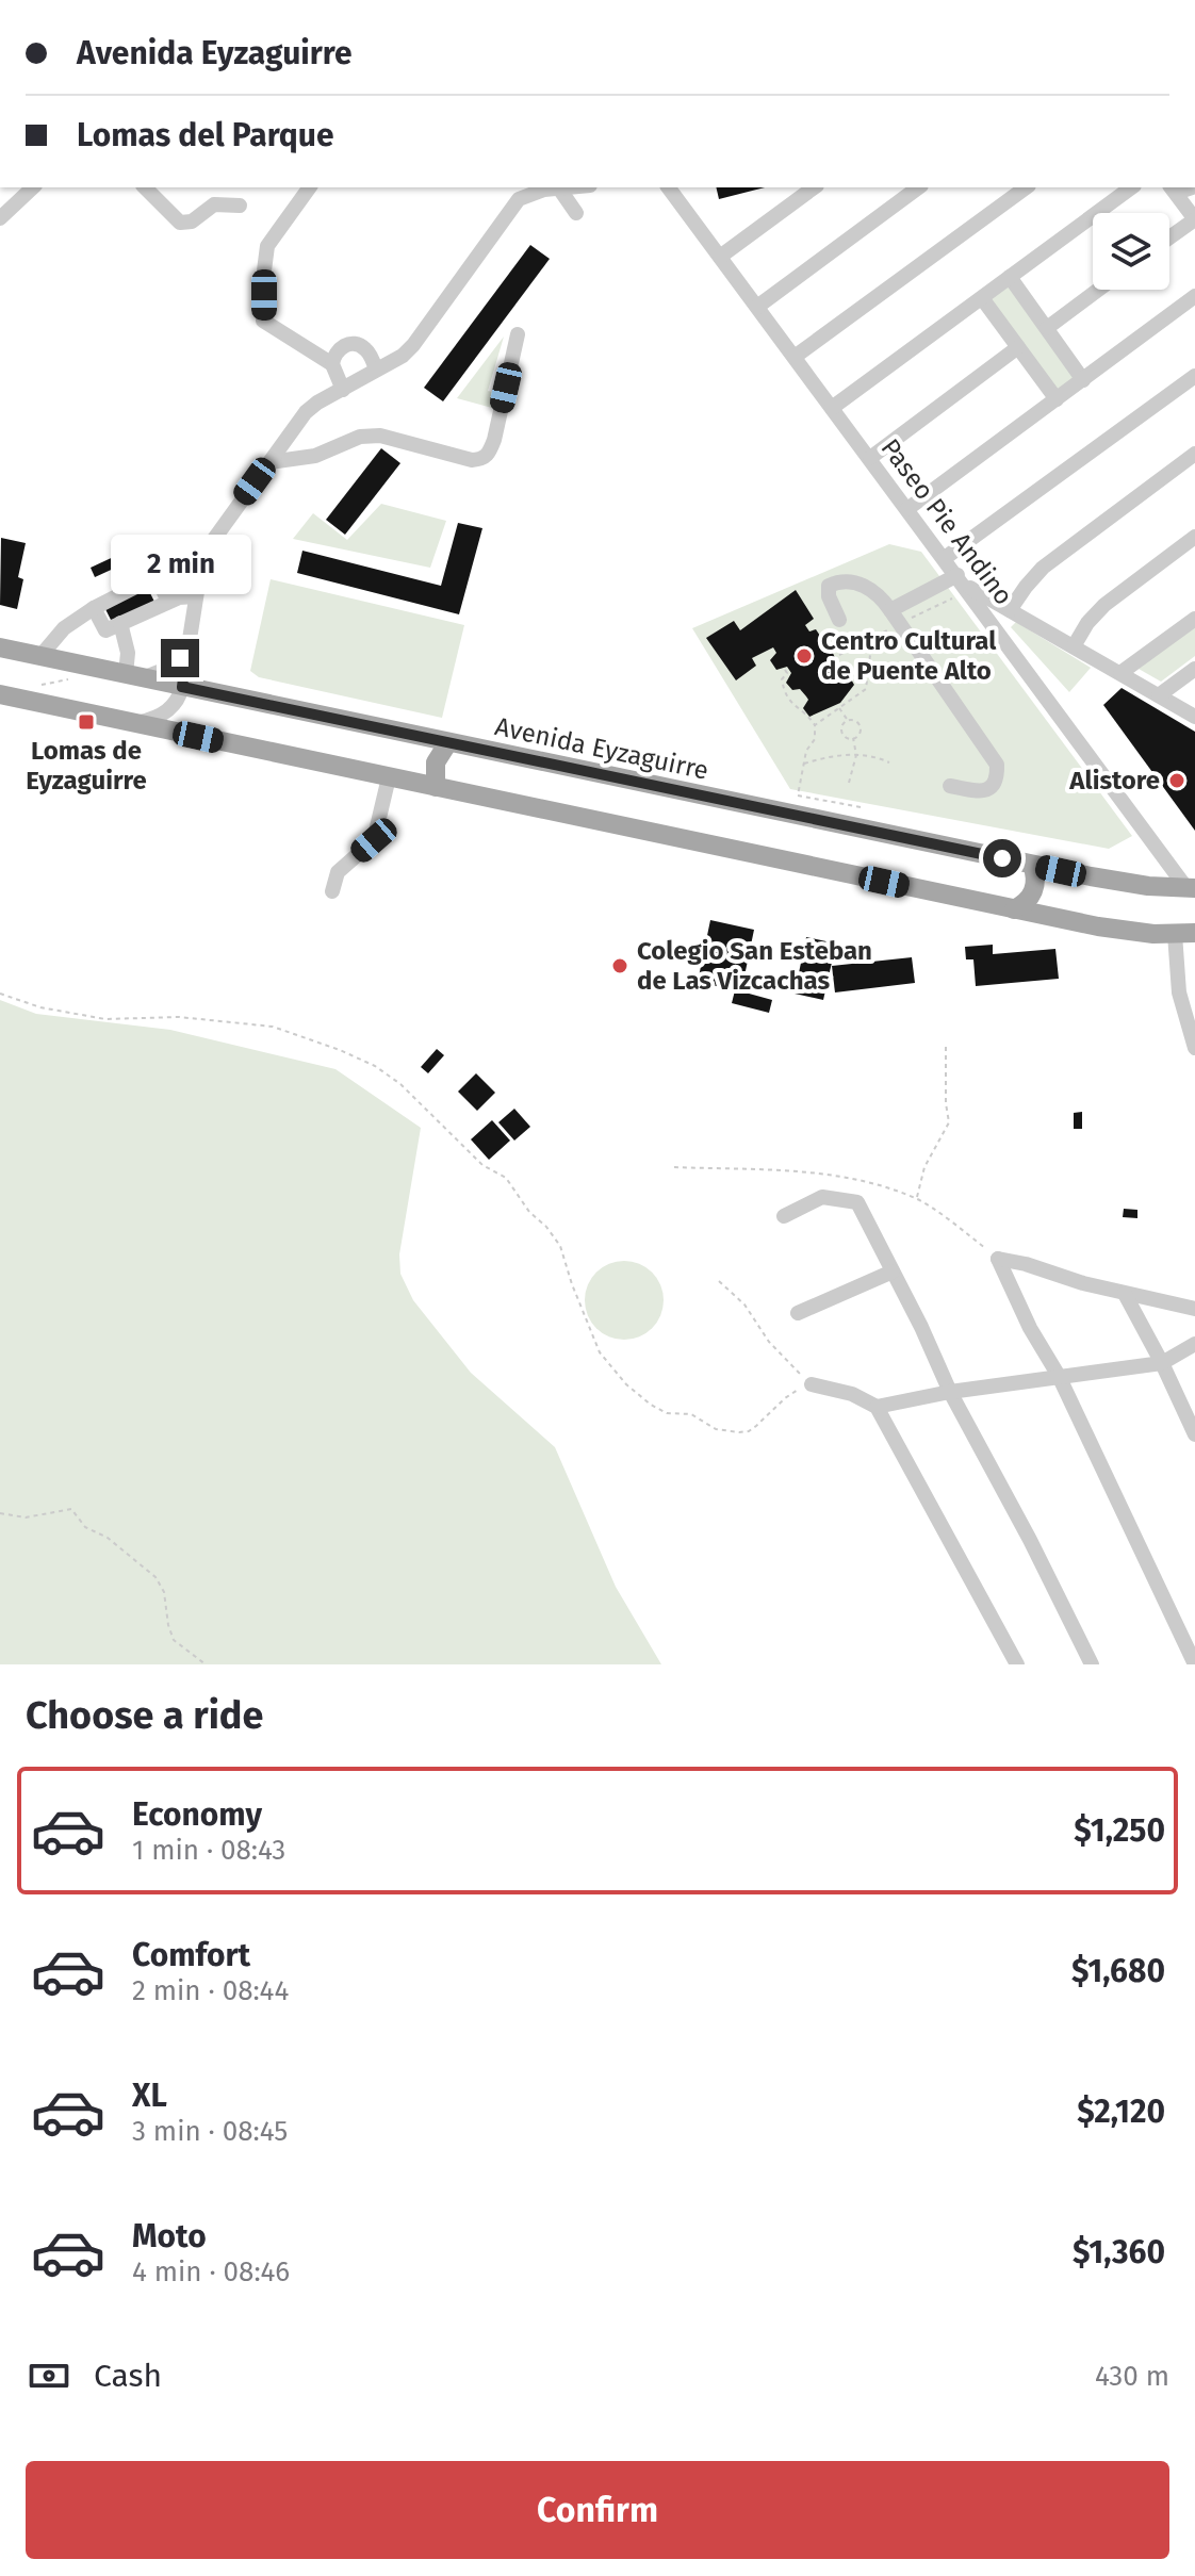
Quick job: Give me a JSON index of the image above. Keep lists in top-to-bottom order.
{
  "streets": {
    "main road": ["Avenida Eyzaguirre"],
    "street": ["Paseo Pie Andino"]
  },
  "crossings": [
    ["Paseo Pie Andino", "Avenida Eyzaguirre"]
  ],
  "places": {
    "other": ["Centro Cultural de Puente Alto", "Alistore", "Colegio San Esteban de Las Vizcachas"],
    "transit": ["Lomas de Eyzaguirre"]
  },
  "page": {
    "banner": ["Avenida Eyzaguirre", "Lomas del Parque"],
    "bubble": "2 min",
    "heading": "Choose a ride",
    "list": [
      {
        "name": "Economy",
        "note": "1 min · 08:43",
        "value": "$1,250"
      },
      {
        "name": "Comfort",
        "note": "2 min · 08:44",
        "value": "$1,680"
      },
      {
        "name": "XL",
        "note": "3 min · 08:45",
        "value": "$2,120"
      },
      {
        "name": "Moto",
        "note": "4 min · 08:46",
        "value": "$1,360"
      }
    ],
    "pay": ["Cash", "430 m"],
    "buttons": "Confirm"
  }
}
